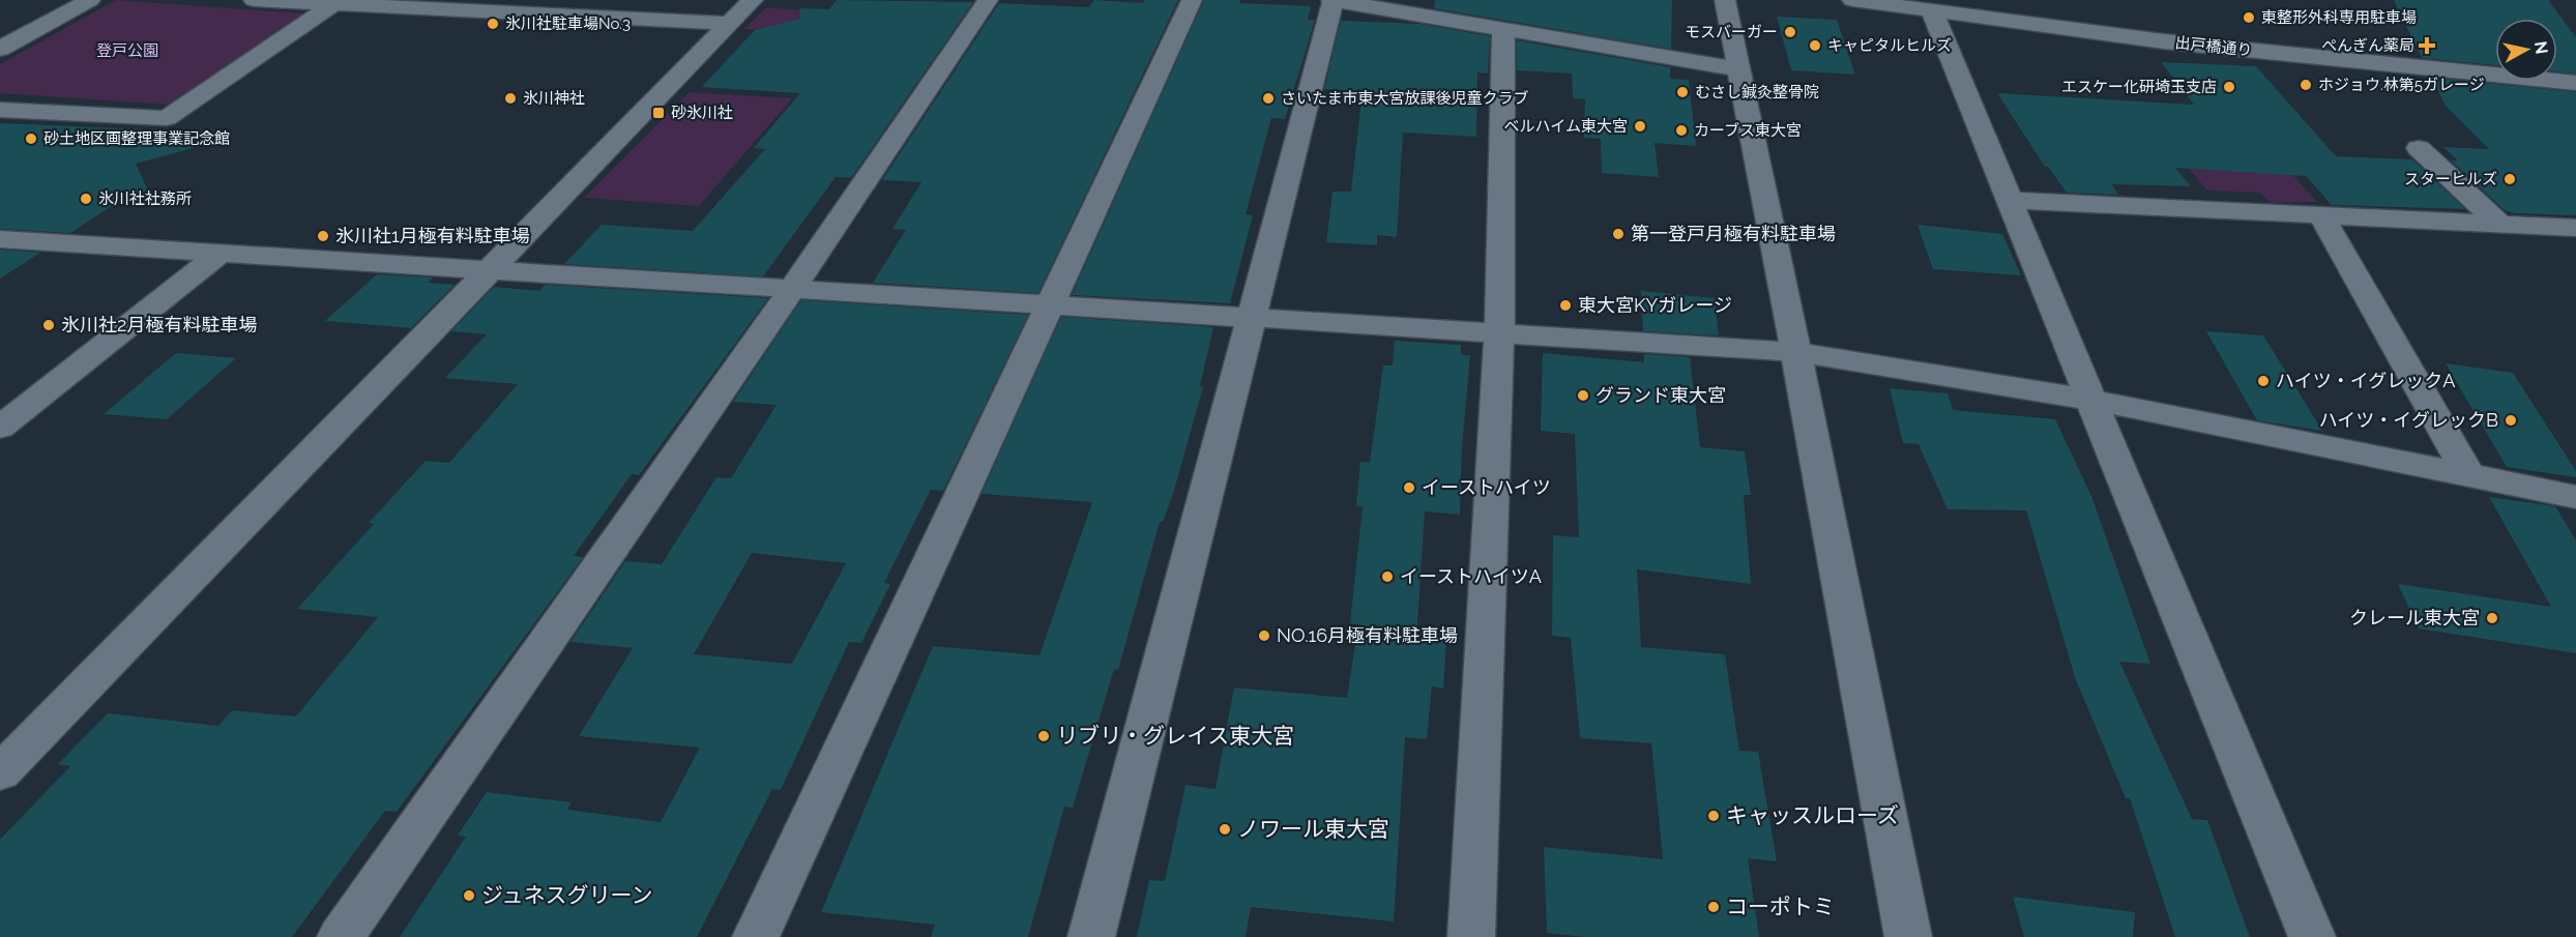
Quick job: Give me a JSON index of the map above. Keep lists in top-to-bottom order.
{
  "streets": {
    "street": ["出戸橋通り"]
  },
  "parks": ["登戸公園"],
  "places": {
    "other": [
      "東整形外科専用駐車場",
      "氷川社駐車場No.3",
      "モスバーガー",
      "キャピタルヒルズ",
      "ホジョウ.林第5ガレージ",
      "エスケー化研埼玉支店",
      "むさし鍼灸整骨院",
      "氷川神社",
      "さいたま市東大宮放課後児童クラブ",
      "ベルハイム東大宮",
      "カーブス東大宮",
      "砂土地区画整理事業記念館",
      "スターヒルズ",
      "氷川社社務所",
      "第一登戸月極有料駐車場",
      "氷川社1月極有料駐車場",
      "東大宮KYガレージ",
      "氷川社2月極有料駐車場",
      "ハイツ・イグレックA",
      "グランド東大宮",
      "ハイツ・イグレックB",
      "イーストハイツ",
      "イーストハイツA",
      "クレール東大宮",
      "NO.16月極有料駐車場",
      "リブリ・グレイス東大宮",
      "キャッスルローズ",
      "ノワール東大宮",
      "ジュネスグリーン",
      "コーポトミ"
    ],
    "health": ["ぺんぎん薬局"],
    "transit": ["砂氷川社"]
  },
  "north": "right"
}
